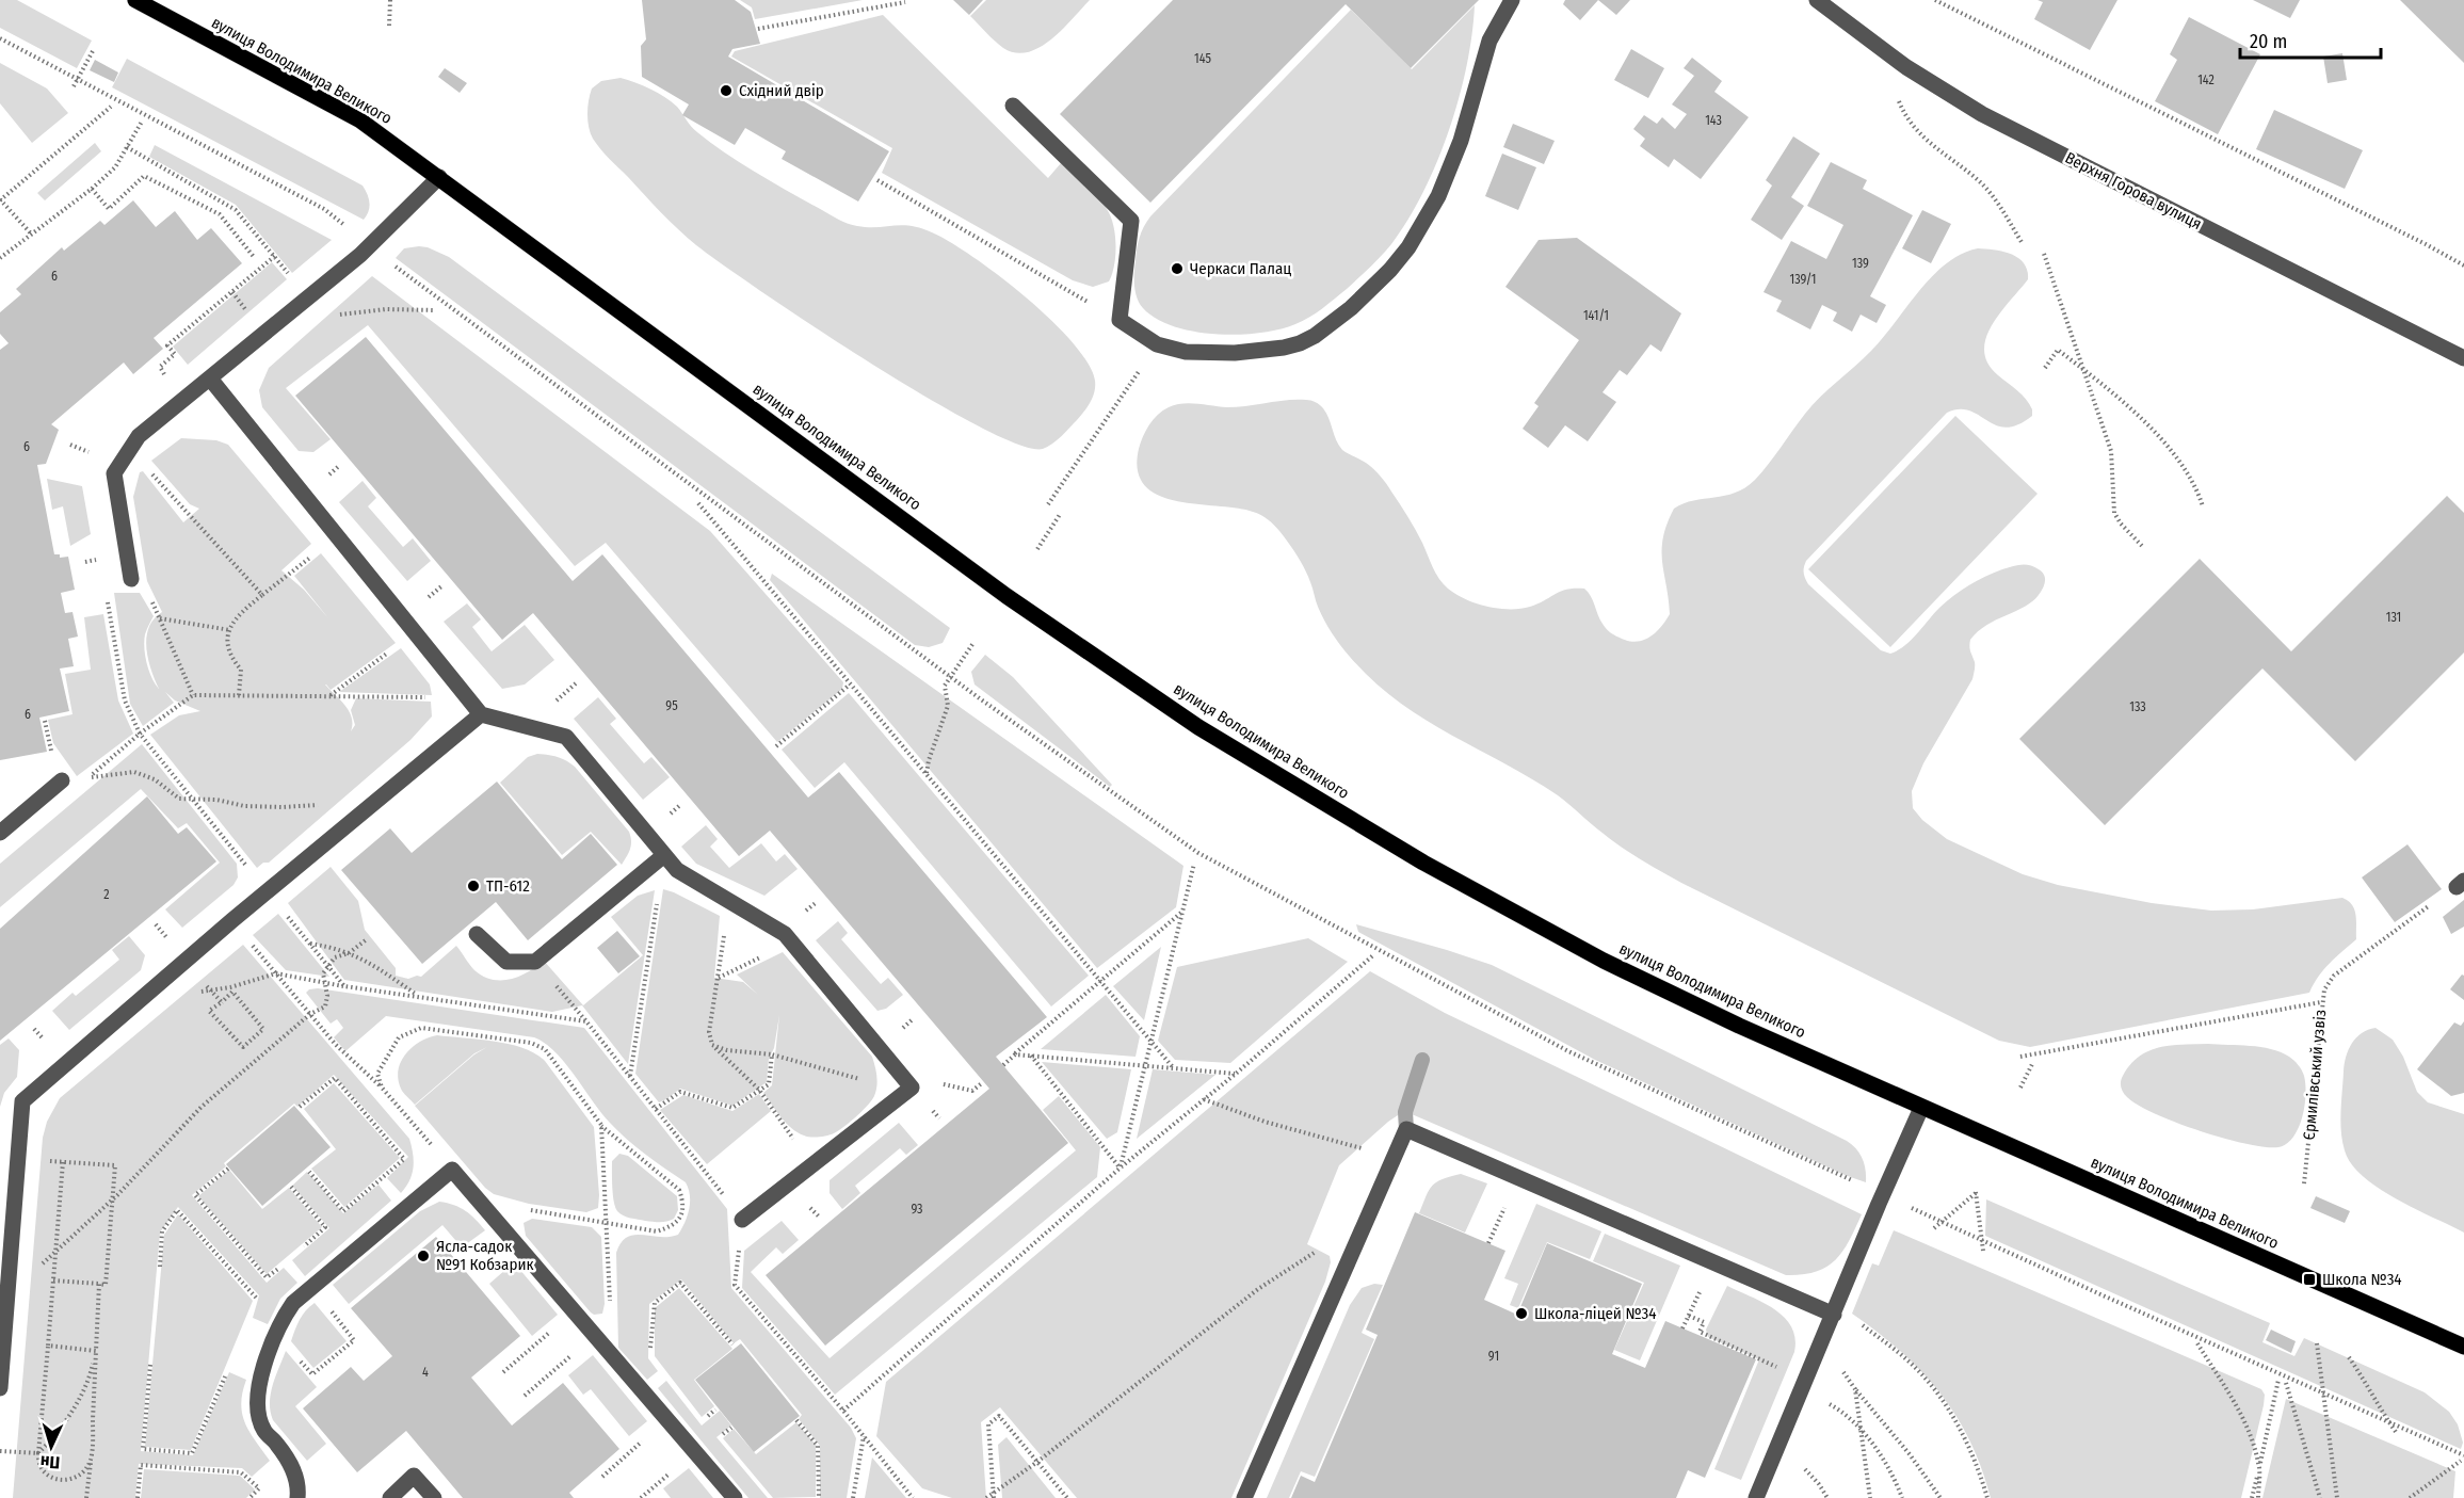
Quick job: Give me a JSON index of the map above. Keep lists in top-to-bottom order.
{
  "streets": {
    "main road": ["вулиця Володимира Великого"],
    "street": ["Верхня Горова вулиця"],
    "path": ["Єрмилівський узвіз"]
  },
  "places": {
    "other": [
      "Східний двір",
      "Черкаси Палац",
      "ТП-612",
      "Ясла-садок №91 Кобзарик",
      "Школа-ліцей №34"
    ],
    "transit": ["Школа №34"]
  },
  "house_numbers": [
    "145",
    "142",
    "143",
    "139",
    "6",
    "139/1",
    "141/1",
    "6",
    "131",
    "95",
    "133",
    "6",
    "2",
    "93",
    "91",
    "4"
  ],
  "scale_bar": "20 m",
  "north": "bottom"
}
